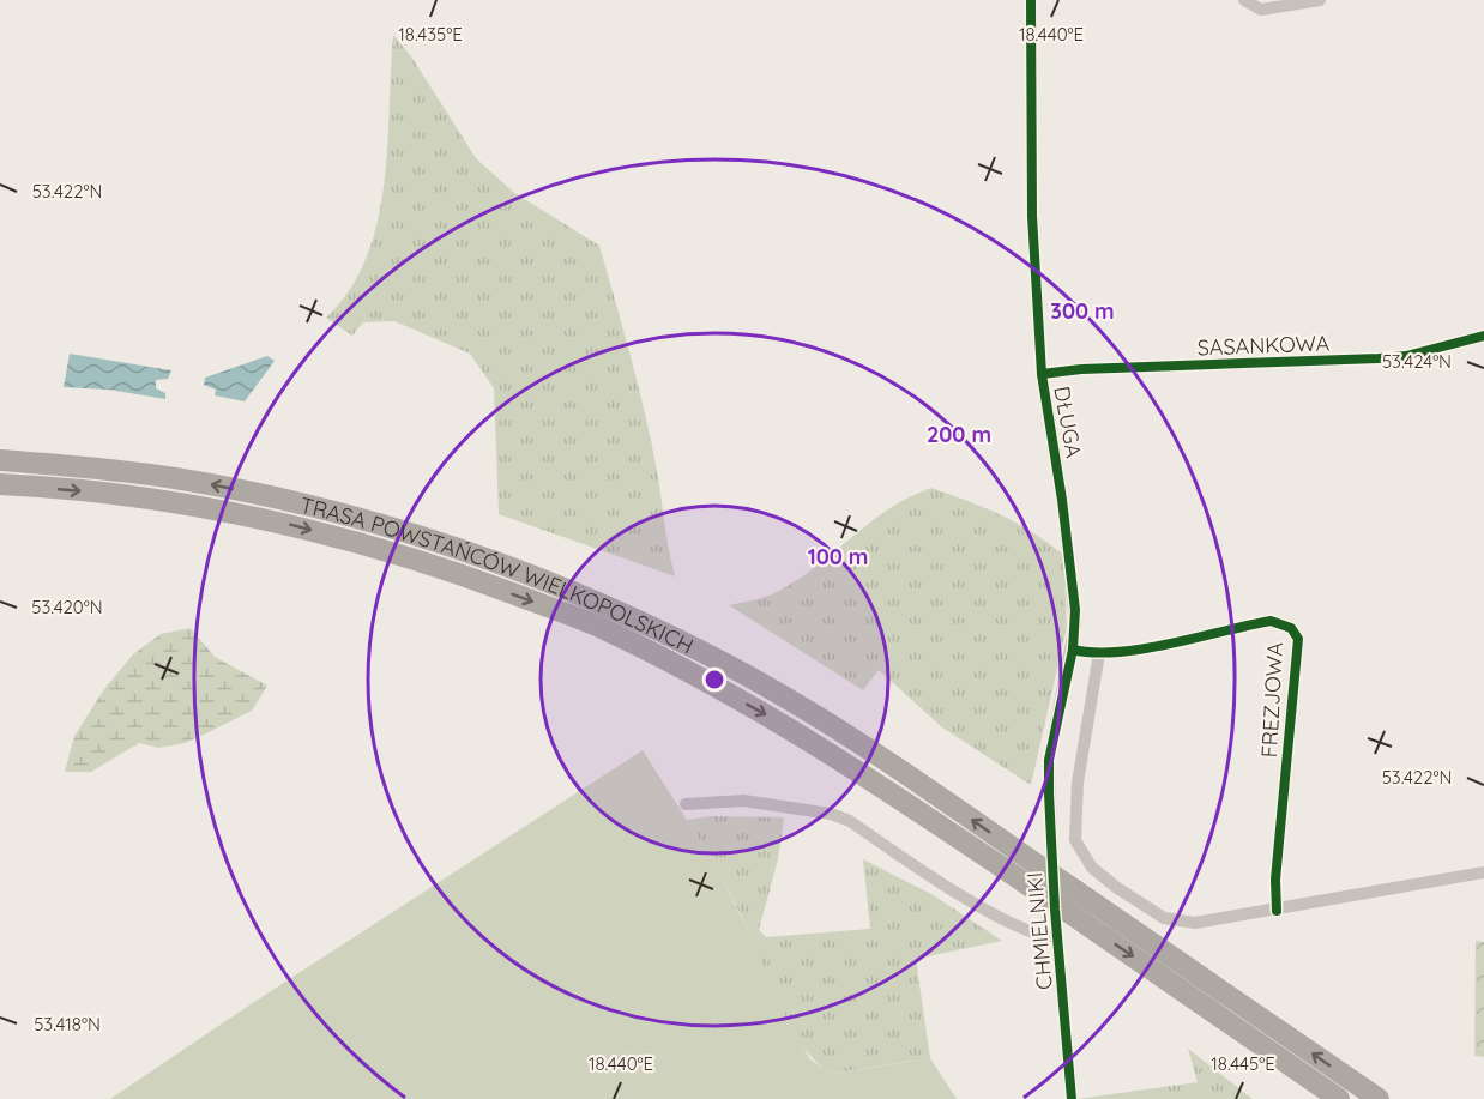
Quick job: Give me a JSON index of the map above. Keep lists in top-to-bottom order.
{
  "streets": {
    "highway": ["TRASA POWSTAŃCÓW WIELKOPOLSKICH"],
    "street": [
      "SASANKOWA",
      "DŁUGA",
      "FREZJOWA",
      "CHMIELNIKI"
    ]
  },
  "crossings": [
    ["SASANKOWA", "DŁUGA"],
    ["DŁUGA", "FREZJOWA"],
    ["DŁUGA", "CHMIELNIKI"]
  ],
  "coordinates": [
    "18.440°E",
    "18.435°E",
    "53.422°N",
    "53.424°N",
    "53.420°N",
    "53.418°N",
    "18.445°E"
  ],
  "rings": ["300 m", "200 m", "100 m"]
}
